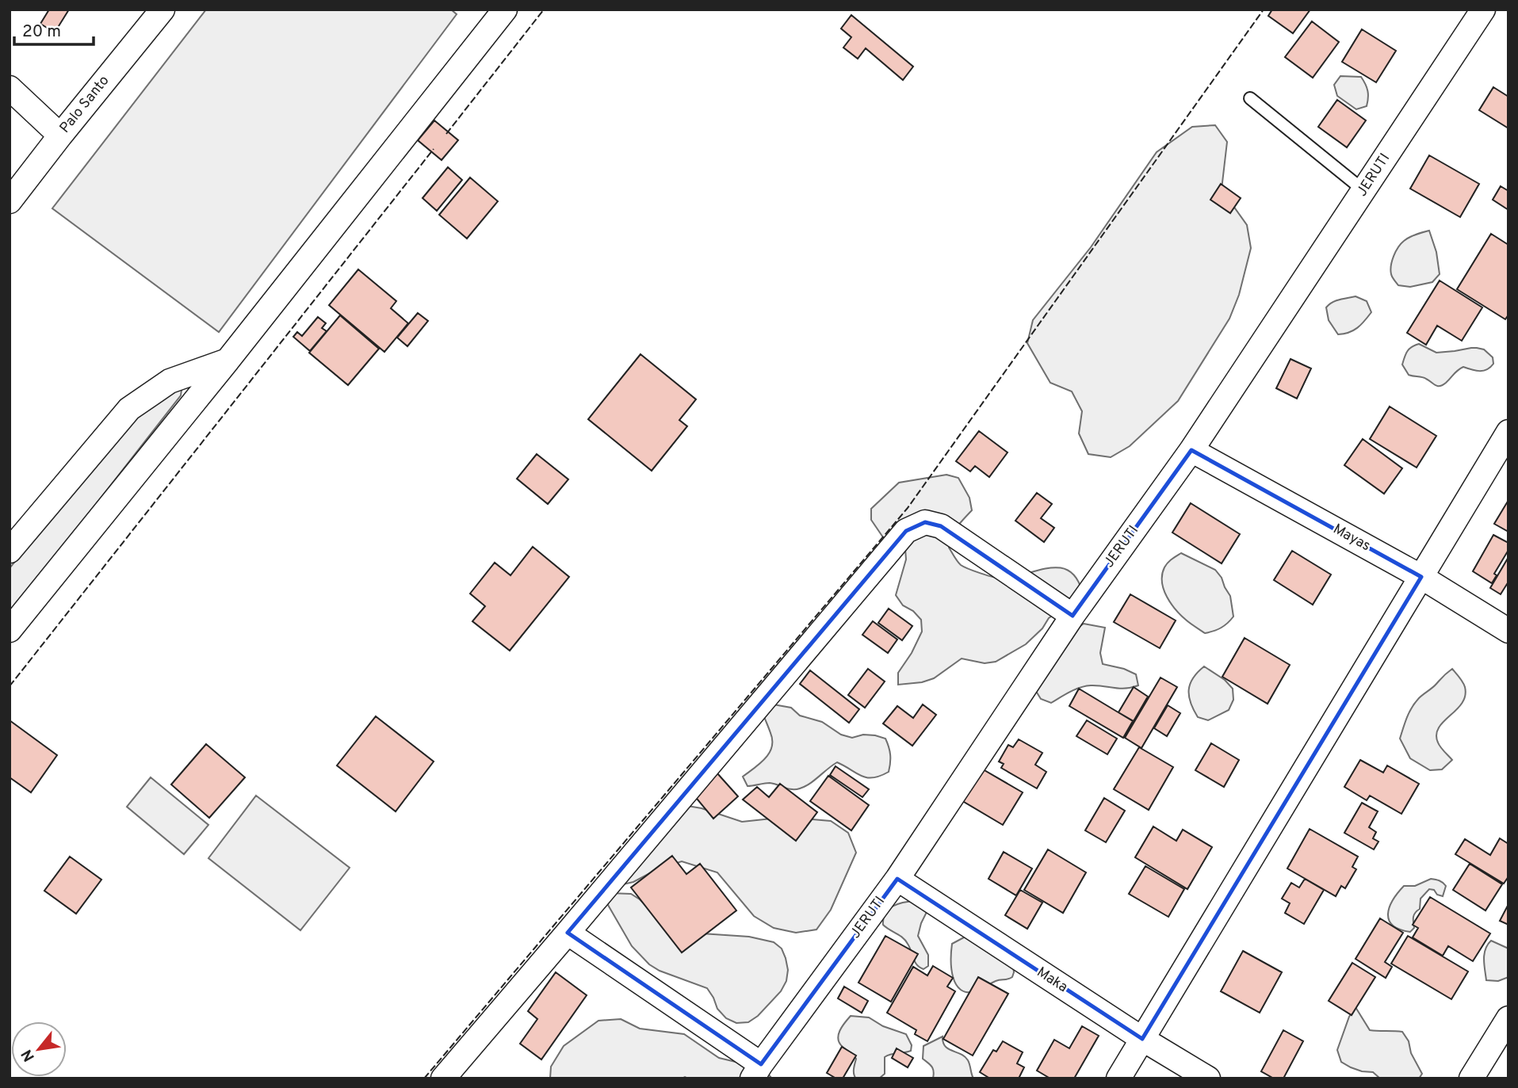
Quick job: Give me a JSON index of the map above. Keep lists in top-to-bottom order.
{
  "streets": {
    "street": [
      "Palo Santo",
      "JERUTI",
      "Mayas",
      "Maka"
    ]
  },
  "crossings": [
    ["JERUTI", "Mayas"],
    ["JERUTI", "Maka"]
  ],
  "scale_bar": "20 m",
  "north": "bottom left"
}
